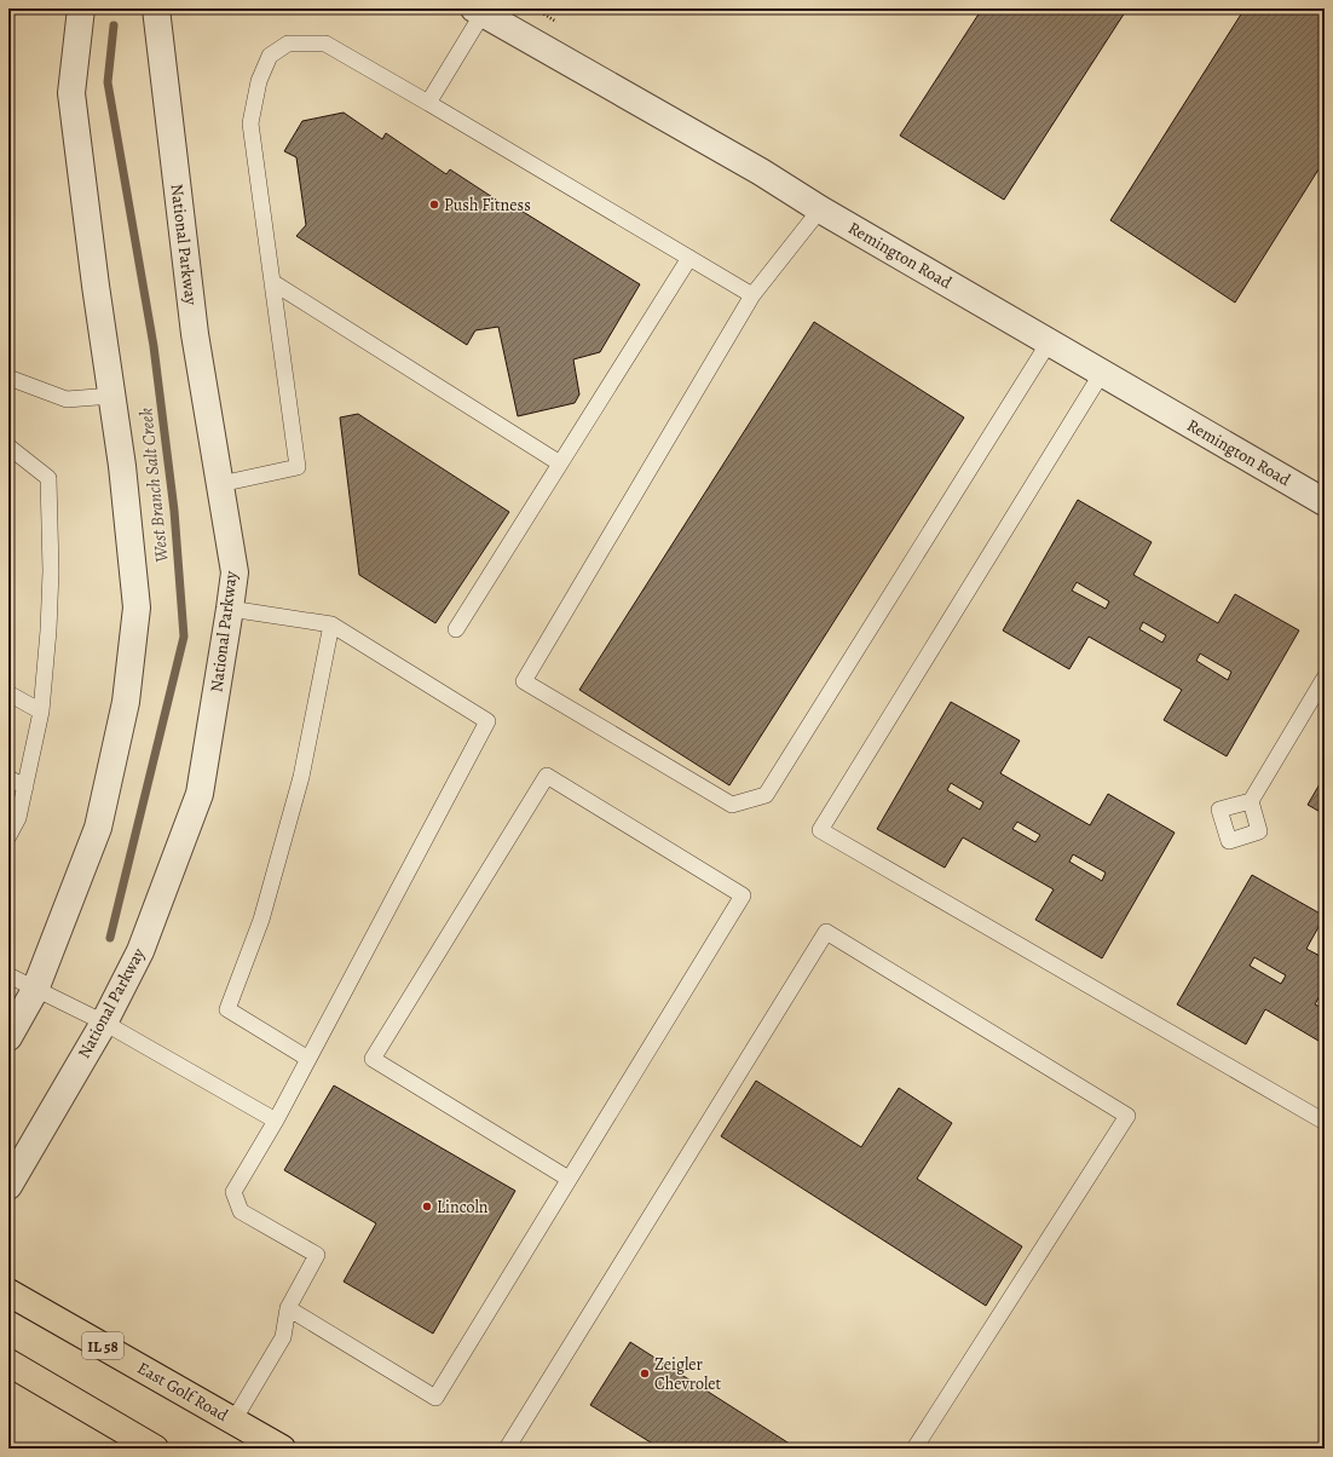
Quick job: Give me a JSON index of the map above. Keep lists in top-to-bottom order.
{
  "streets": {
    "main road": ["IL 58", "East Golf Road"],
    "street": ["National Parkway", "Remington Road"]
  },
  "water": ["West Branch Salt Creek"],
  "places": ["Push Fitness", "Lincoln", "Zeigler Chevrolet"]
}
